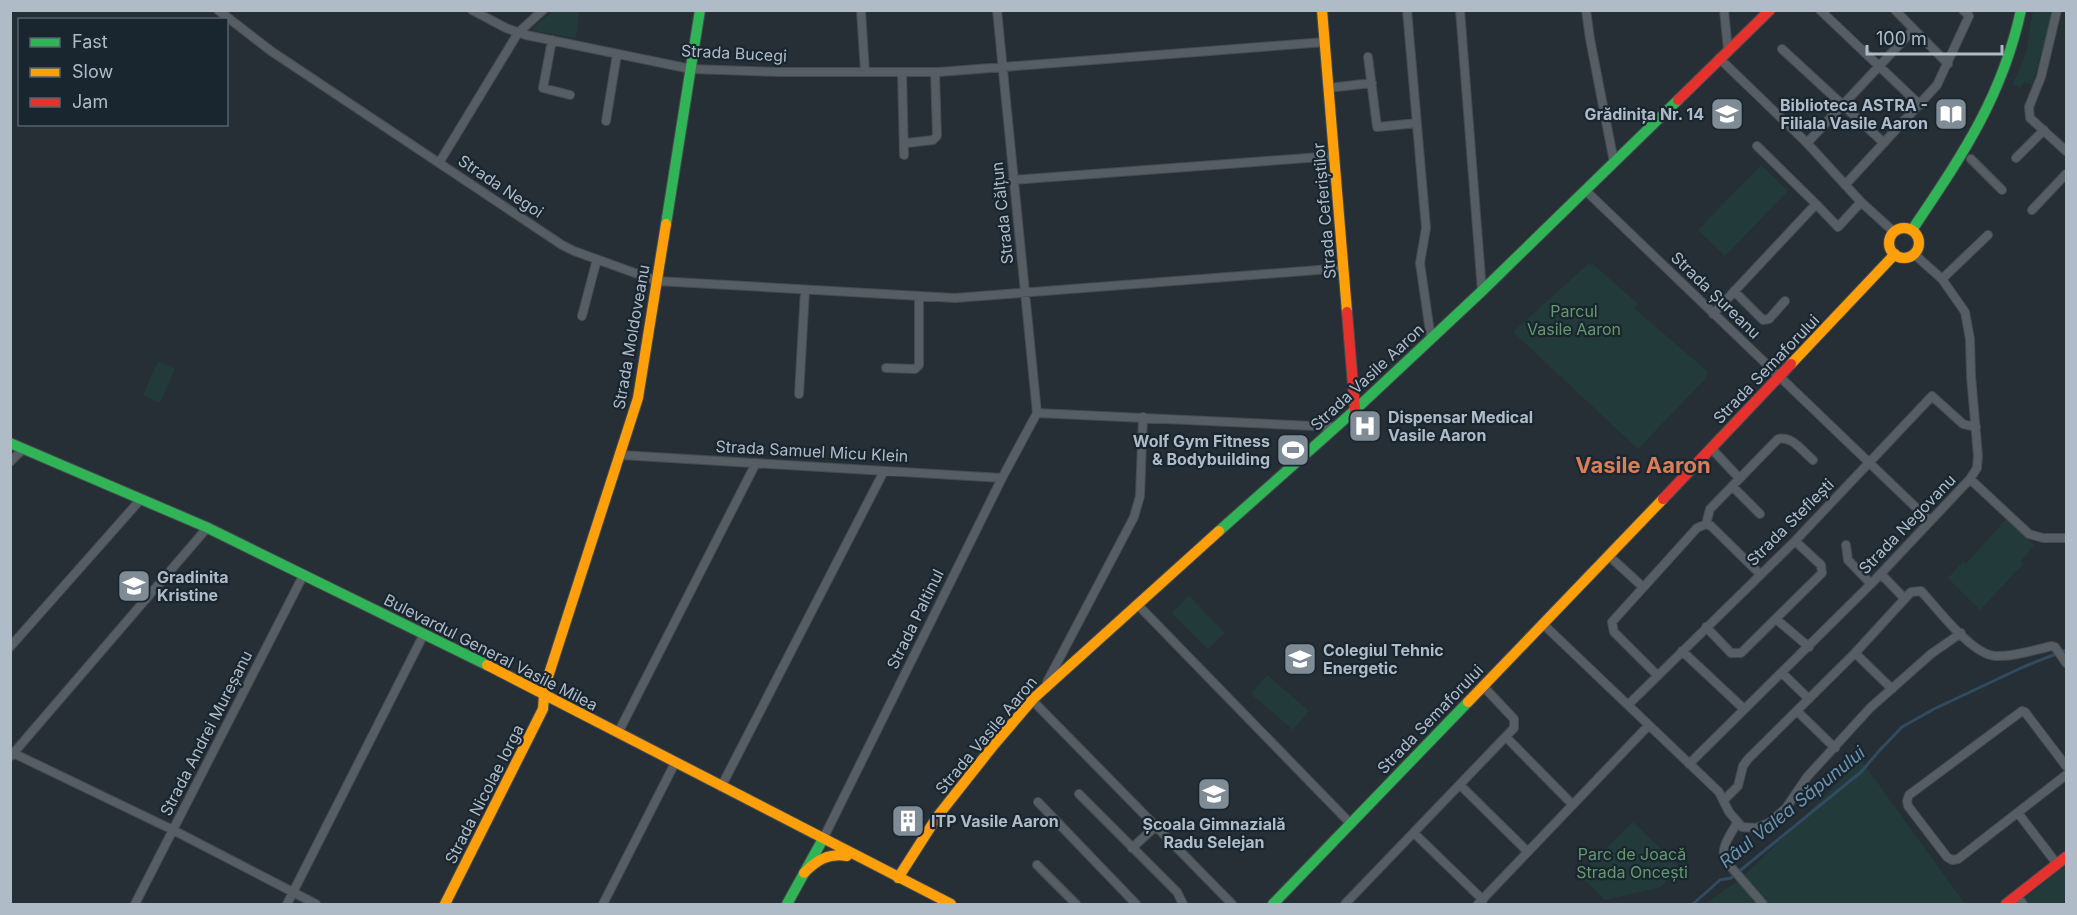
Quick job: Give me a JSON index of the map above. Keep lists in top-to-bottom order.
{
  "streets": {
    "main road": [
      "Strada Ceferiștilor",
      "Strada Moldoveanu",
      "Strada Semaforului",
      "Strada Vasile Aaron",
      "Bulevardul General Vasile Milea",
      "Strada Nicolae Iorga"
    ],
    "street": [
      "Strada Bucegi",
      "Strada Negoi",
      "Strada Călțun",
      "Strada Șureanu",
      "Strada Samuel Micu Klein",
      "Strada Steflești",
      "Strada Negovanu",
      "Strada Paltinul",
      "Strada Andrei Mureșanu"
    ]
  },
  "crossings": [
    ["Strada Bucegi", "Strada Ceferiștilor"],
    ["Strada Bucegi", "Strada Călțun"],
    ["Strada Bucegi", "Strada Moldoveanu"],
    ["Strada Negoi", "Strada Ceferiștilor"],
    ["Strada Negoi", "Strada Călțun"],
    ["Strada Negoi", "Strada Moldoveanu"],
    ["Strada Ceferiștilor", "Strada Vasile Aaron"],
    ["Strada Călțun", "Strada Paltinul"],
    ["Strada Șureanu", "Strada Semaforului"],
    ["Strada Șureanu", "Strada Vasile Aaron"],
    ["Strada Șureanu", "Strada Steflești"],
    ["Strada Șureanu", "Strada Negovanu"],
    ["Strada Moldoveanu", "Strada Samuel Micu Klein"],
    ["Strada Moldoveanu", "Bulevardul General Vasile Milea"],
    ["Strada Moldoveanu", "Strada Nicolae Iorga"],
    ["Strada Semaforului", "Strada Negovanu"],
    ["Strada Vasile Aaron", "Bulevardul General Vasile Milea"],
    ["Strada Samuel Micu Klein", "Strada Paltinul"],
    ["Strada Steflești", "Strada Negovanu"],
    ["Strada Paltinul", "Bulevardul General Vasile Milea"],
    ["Bulevardul General Vasile Milea", "Strada Andrei Mureșanu"],
    ["Bulevardul General Vasile Milea", "Strada Nicolae Iorga"]
  ],
  "districts": ["Vasile Aaron"],
  "water": ["Râul Valea Săpunului"],
  "parks": ["Parcul Vasile Aaron", "Parc de Joacă Strada Oncești"],
  "places": {
    "school or university": [
      "Grădinița Nr. 14",
      "Gradinita Kristine",
      "Colegiul Tehnic Energetic",
      "Școala Gimnazială Radu Selejan"
    ],
    "library": ["Biblioteca ASTRA - Filiala Vasile Aaron"],
    "hospital": ["Dispensar Medical Vasile Aaron"],
    "sports": ["Wolf Gym Fitness & Bodybuilding"],
    "building": ["ITP Vasile Aaron"]
  },
  "legend": ["Fast", "Slow", "Jam"],
  "scale_bar": "100 m"
}
